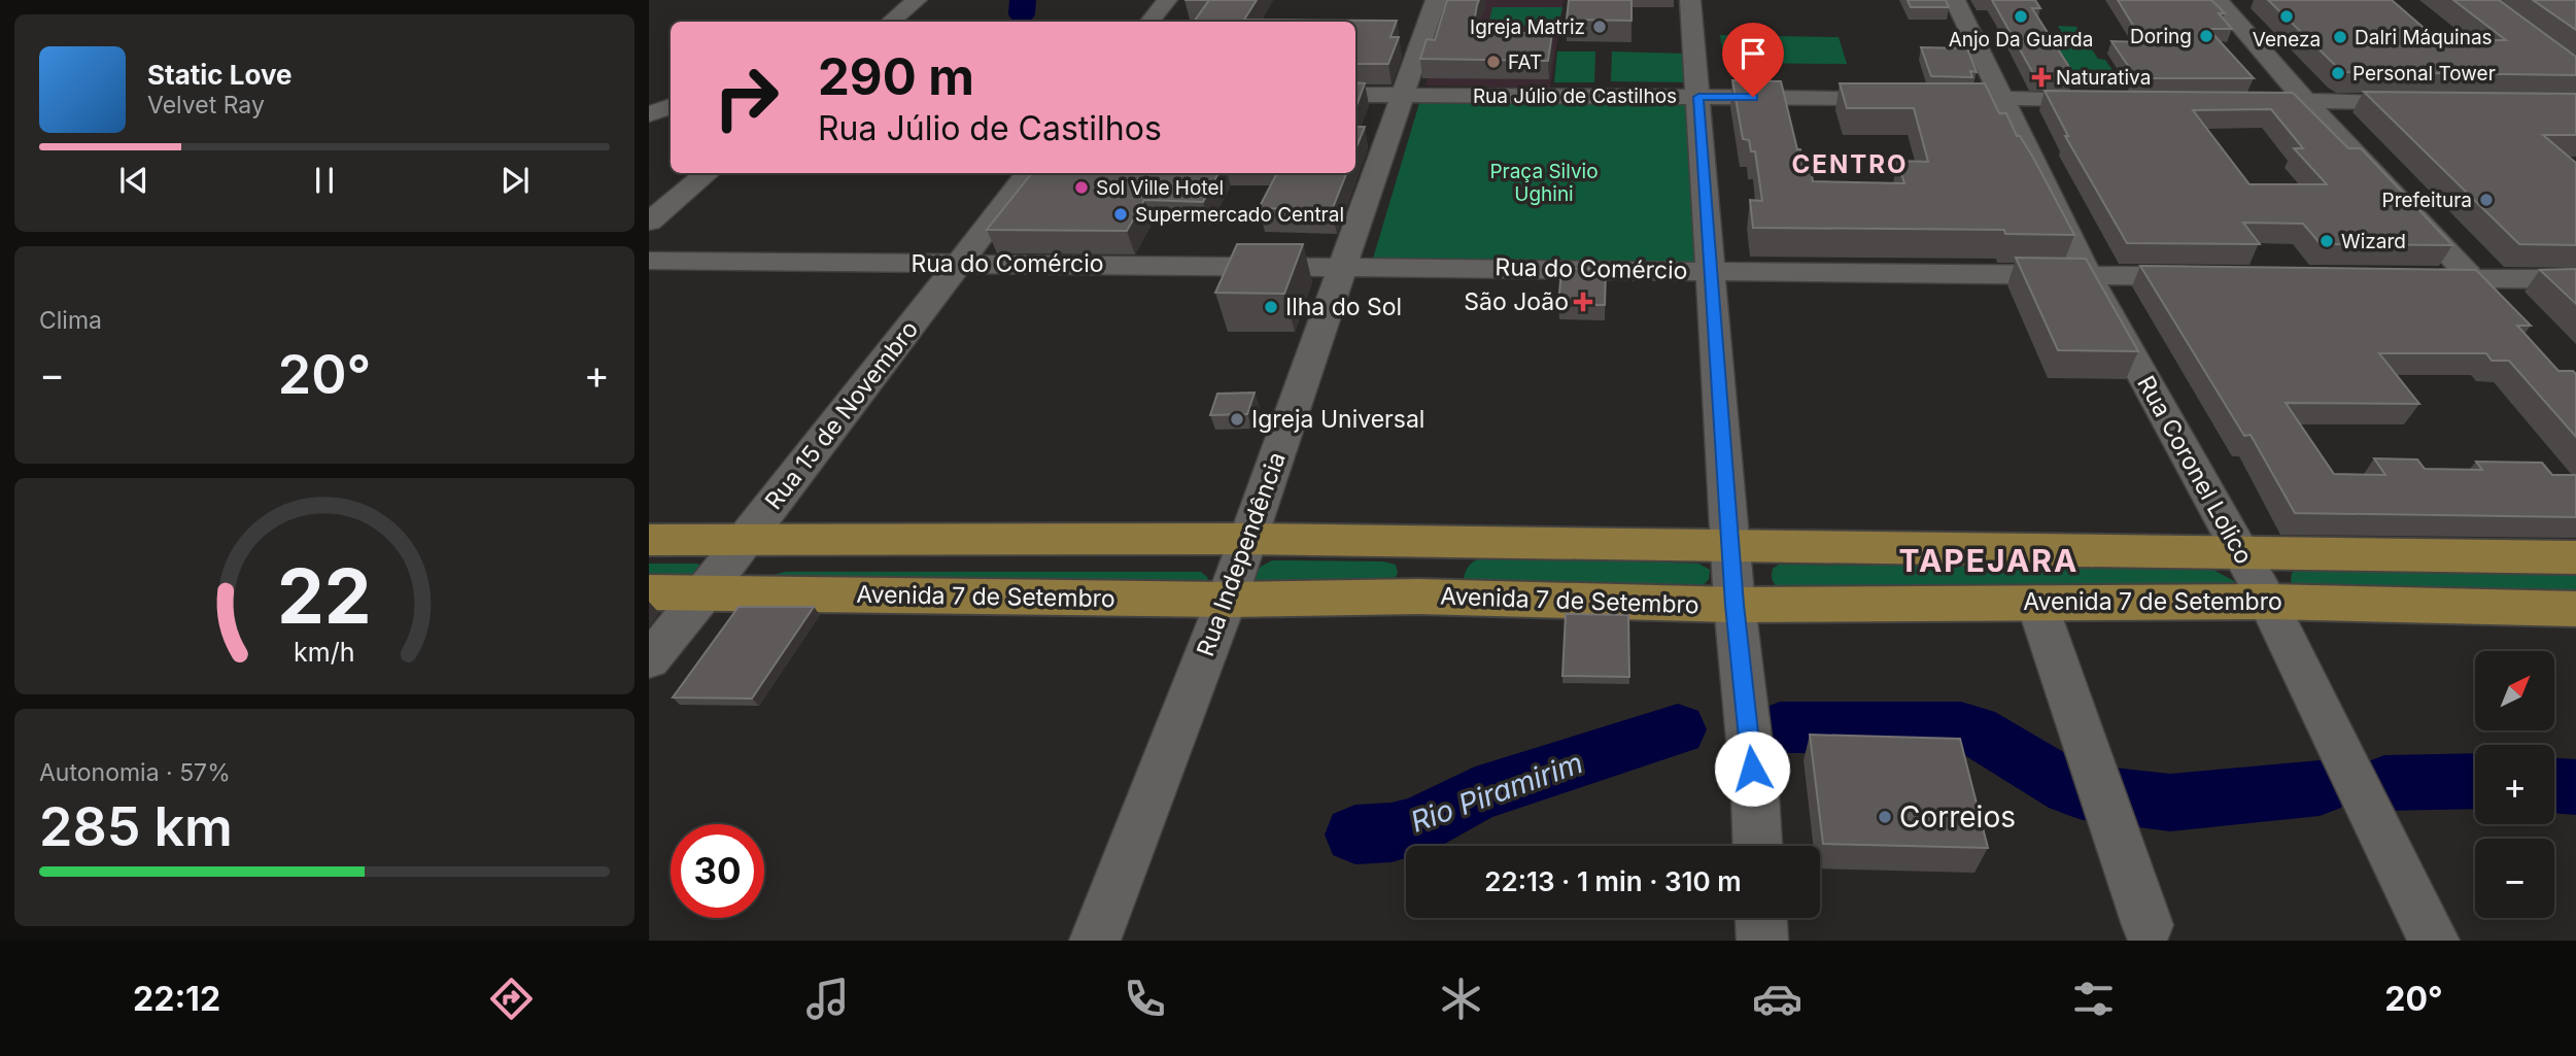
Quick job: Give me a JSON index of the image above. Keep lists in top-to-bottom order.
{
  "streets": {
    "main road": ["Avenida 7 de Setembro"],
    "street": [
      "Rua Júlio de Castilhos",
      "Rua do Comércio",
      "Rua 15 de Novembro",
      "Rua Coronel Lolico",
      "Rua Independência"
    ]
  },
  "crossings": [
    ["Rua Júlio de Castilhos", "Rua Coronel Lolico"],
    ["Rua Júlio de Castilhos", "Rua Independência"],
    ["Rua do Comércio", "Rua 15 de Novembro"],
    ["Rua do Comércio", "Rua Coronel Lolico"],
    ["Rua do Comércio", "Rua Independência"],
    ["Rua 15 de Novembro", "Avenida 7 de Setembro"],
    ["Rua Coronel Lolico", "Avenida 7 de Setembro"],
    ["Rua Independência", "Avenida 7 de Setembro"]
  ],
  "districts": ["CENTRO", "TAPEJARA"],
  "water": ["Rio Piramirim"],
  "parks": ["Praça Silvio Ughini"],
  "places": {
    "other": [
      "Anjo Da Guarda",
      "Veneza",
      "Igreja Matriz",
      "Doring",
      "Dalri Máquinas",
      "FAT",
      "Personal Tower",
      "Sol Ville Hotel",
      "Prefeitura",
      "Supermercado Central",
      "Wizard",
      "Ilha do Sol",
      "Igreja Universal",
      "Correios"
    ],
    "health": ["Naturativa", "São João"]
  },
  "north": "top right",
  "page": {
    "turn": ["290 m", "Rua Júlio de Castilhos"],
    "song": ["Static Love", "Velvet Ray"],
    "tile": [
      "Clima",
      ["Autonomia · 57%", "285 km"]
    ],
    "heat": ["−", "20°", "+"],
    "map_buttons": ["+", "−"],
    "limit": "30",
    "trip": "22:13 · 1 min · 310 m",
    "tabs": ["22:12", "20°"],
    "gauge": ["22", "km/h"]
  }
}
